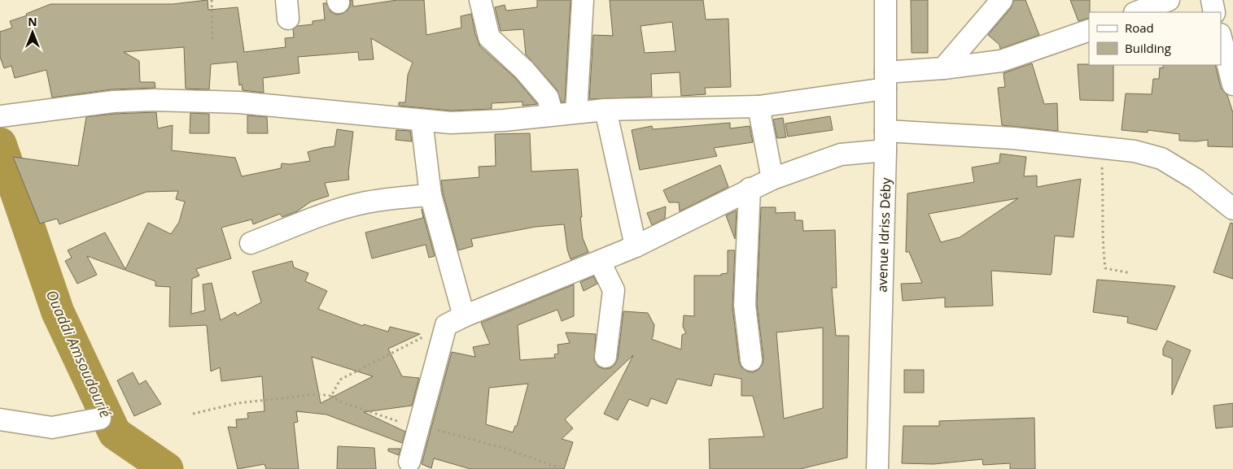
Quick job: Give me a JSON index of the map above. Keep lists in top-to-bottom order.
{
  "streets": {
    "street": ["avenue Idriss Déby"]
  },
  "water": ["Ouaddi Amsoudourié"],
  "legend": ["Road", "Building"],
  "north": "top"
}
